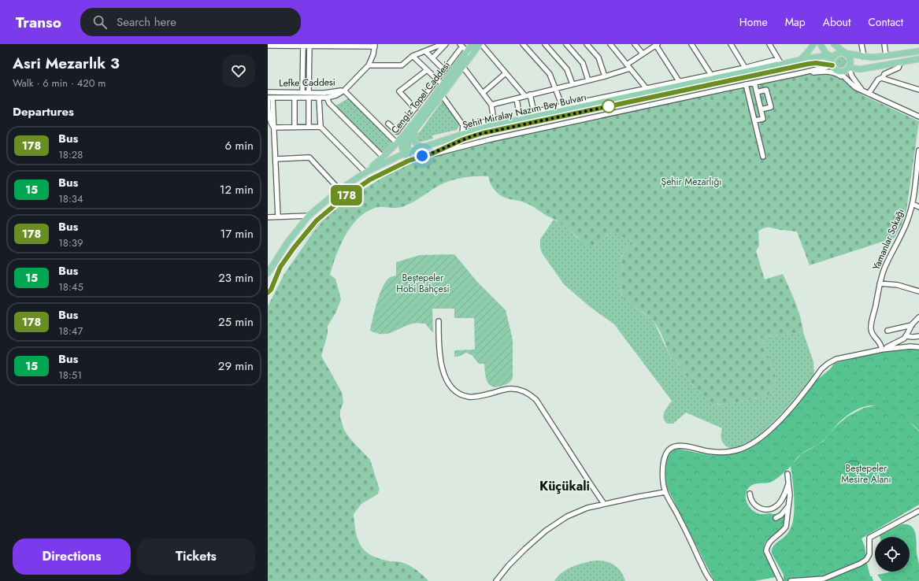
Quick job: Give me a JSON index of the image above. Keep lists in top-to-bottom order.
{
  "streets": {
    "main road": ["Cengiz Topel Caddesi", "Şehit Miralay Nazım Bey Bulvarı"],
    "street": ["Lefke Caddesi", "Yamanlar Sokağı"]
  },
  "crossings": [
    ["Cengiz Topel Caddesi", "Şehit Miralay Nazım Bey Bulvarı"]
  ],
  "districts": ["Küçükali"],
  "parks": ["Şehir Mezarlığı", "Beştepeler Hobi Bahçesi", "Beştepeler Mesire Alanı"],
  "lines": ["bus line 178"],
  "page": {
    "header": "Transo",
    "search": "Search here",
    "nav": [
      "Home",
      "Map",
      "About",
      "Contact"
    ],
    "heading": [
      ["Asri Mezarlık 3", "Walk · 6 min · 420 m"],
      "Departures"
    ],
    "on_map": "178",
    "list": [
      {
        "mark": "178",
        "name": "Bus",
        "note": "18:28",
        "value": "6 min"
      },
      {
        "mark": "15",
        "name": "Bus",
        "note": "18:34",
        "value": "12 min"
      },
      {
        "mark": "178",
        "name": "Bus",
        "note": "18:39",
        "value": "17 min"
      },
      {
        "mark": "15",
        "name": "Bus",
        "note": "18:45",
        "value": "23 min"
      },
      {
        "mark": "178",
        "name": "Bus",
        "note": "18:47",
        "value": "25 min"
      },
      {
        "mark": "15",
        "name": "Bus",
        "note": "18:51",
        "value": "29 min"
      }
    ],
    "buttons": ["Directions", "Tickets"]
  }
}
